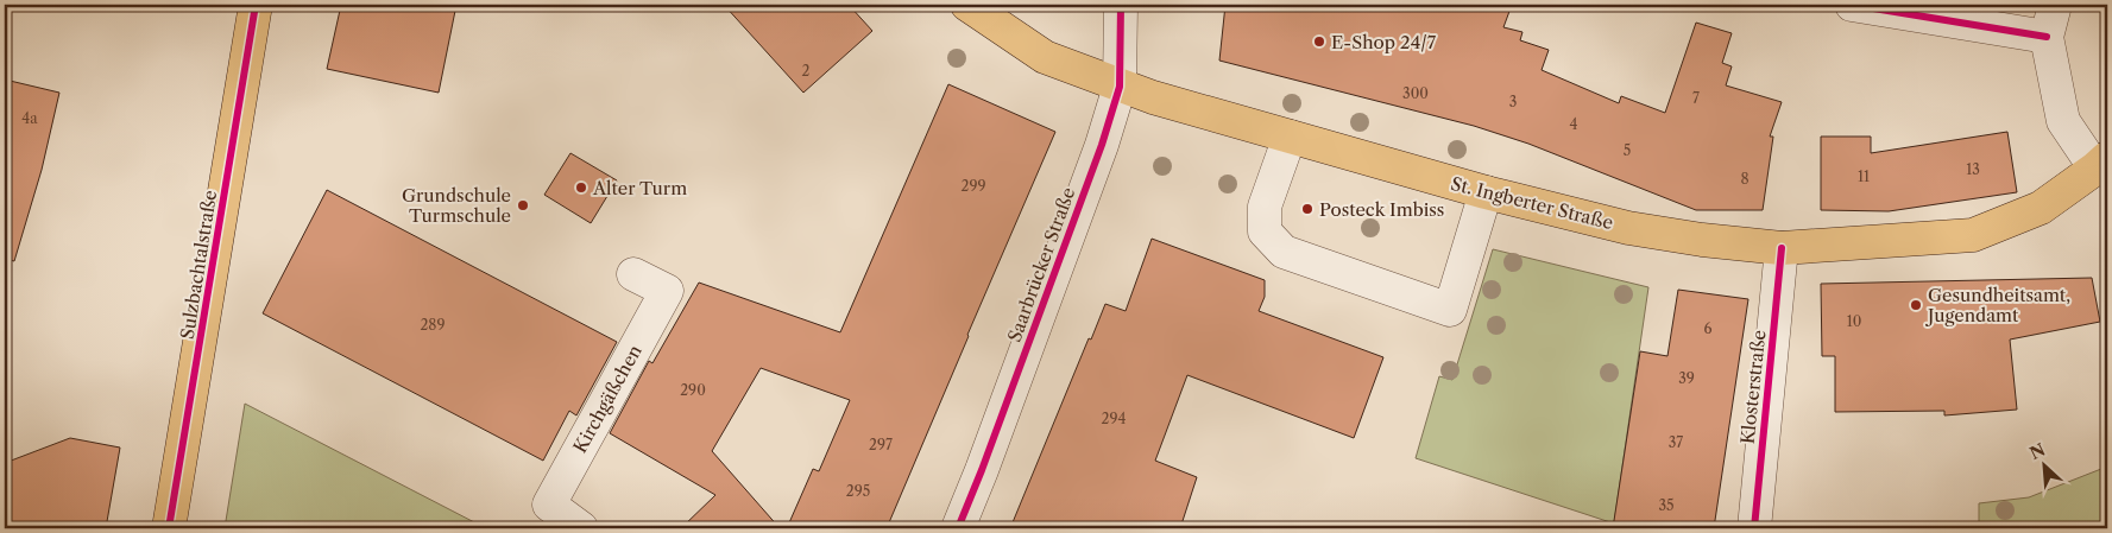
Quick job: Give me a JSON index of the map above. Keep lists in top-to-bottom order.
{
  "streets": {
    "main road": ["St. Ingberter Straße", "Sulzbachtalstraße"],
    "street": ["Saarbrücker Straße", "Klosterstraße", "Kirchgäßchen"]
  },
  "crossings": [
    ["St. Ingberter Straße", "Saarbrücker Straße"],
    ["St. Ingberter Straße", "Klosterstraße"]
  ],
  "places": [
    "E-Shop 24/7",
    "Alter Turm",
    "Grundschule Turmschule",
    "Posteck Imbiss",
    "Gesundheitsamt, Jugendamt"
  ],
  "house_numbers": [
    "2",
    "300",
    "7",
    "3",
    "4a",
    "4",
    "5",
    "13",
    "11",
    "8",
    "299",
    "10",
    "289",
    "6",
    "39",
    "290",
    "294",
    "37",
    "297",
    "295",
    "35"
  ],
  "north": "top left"
}
